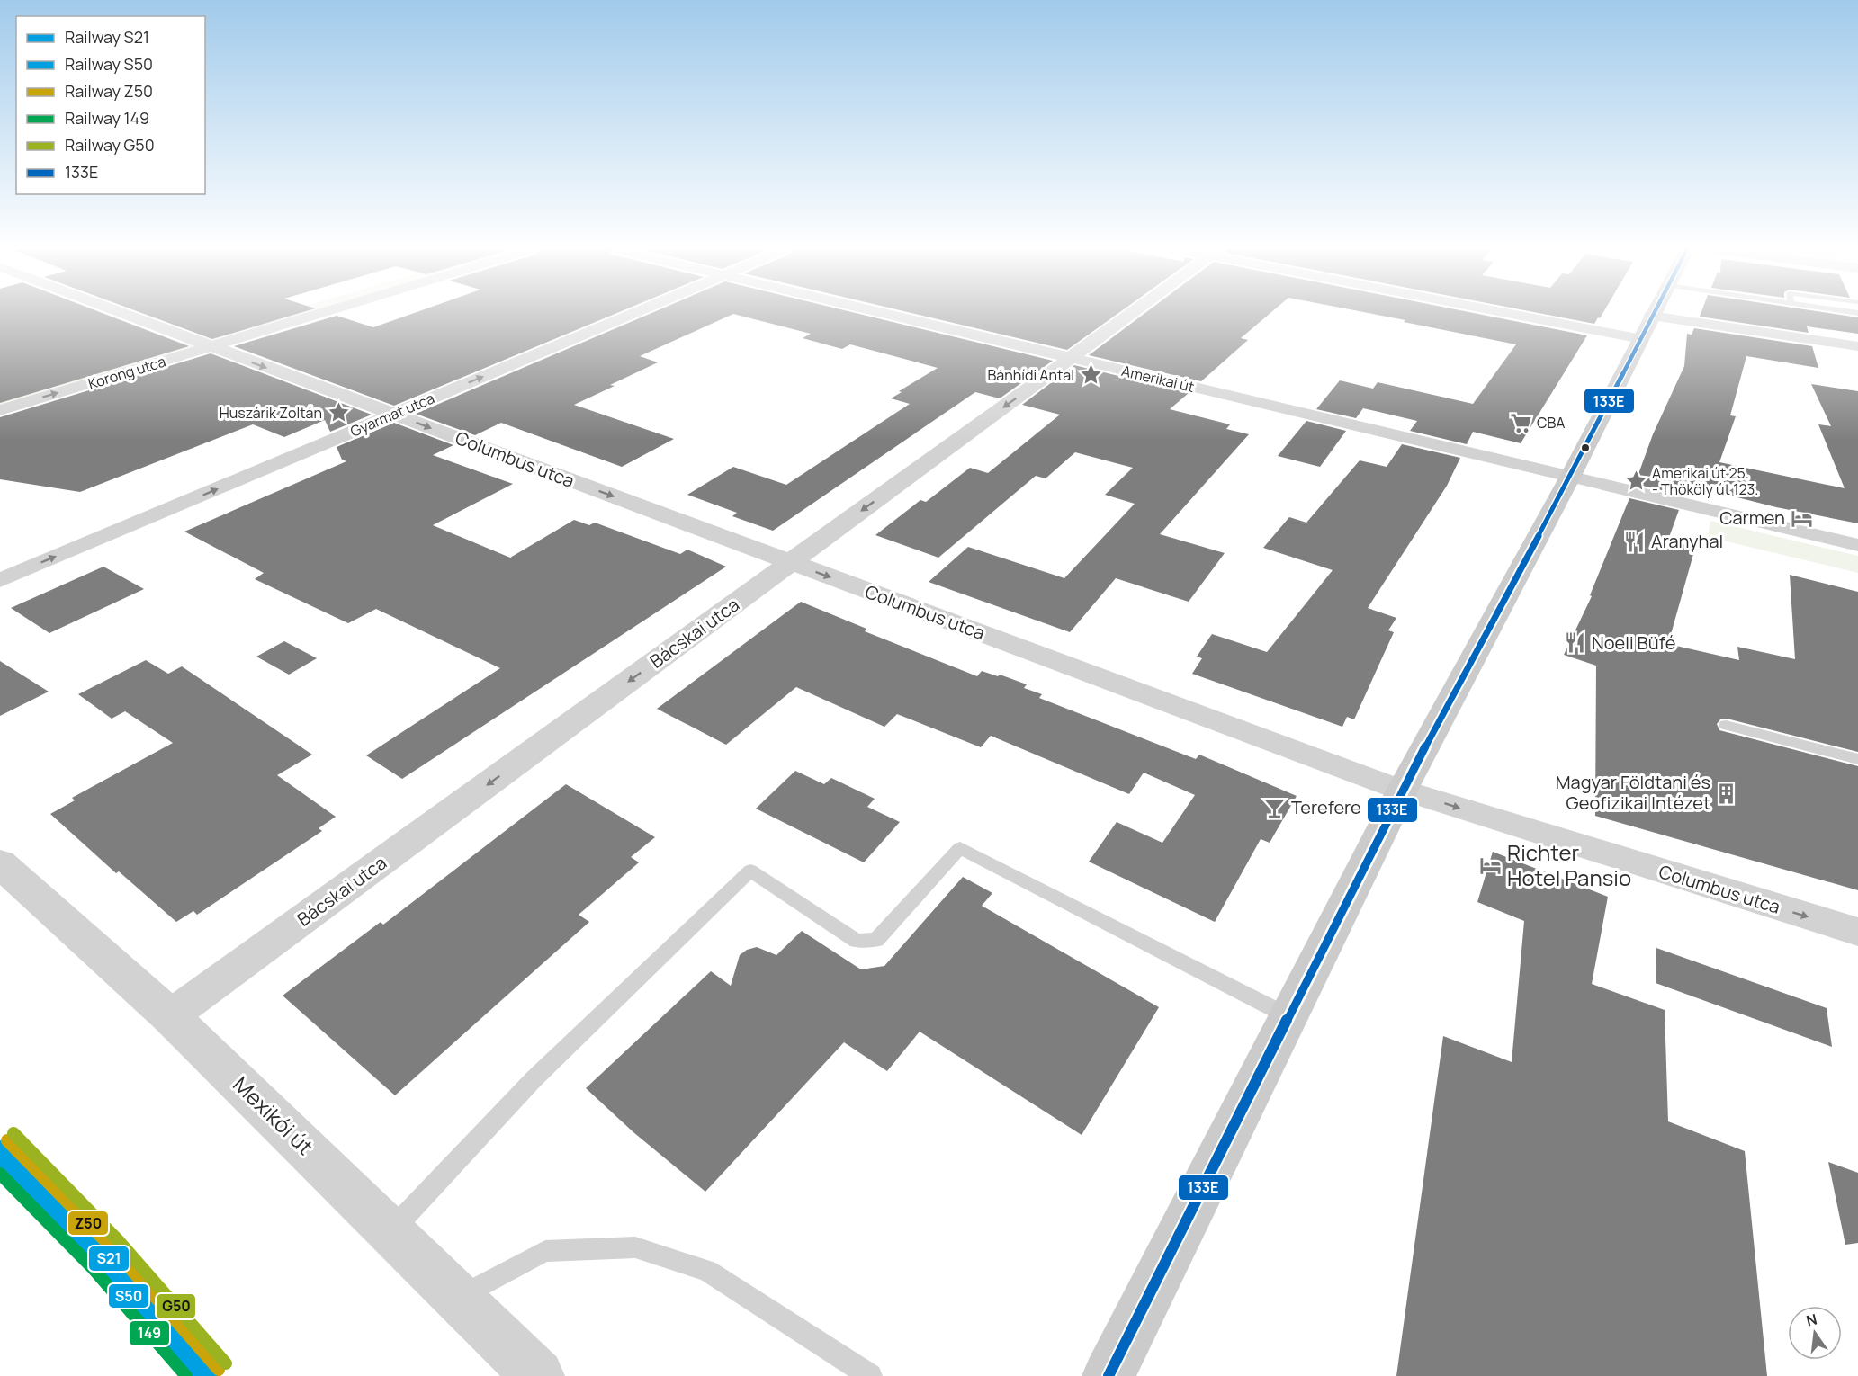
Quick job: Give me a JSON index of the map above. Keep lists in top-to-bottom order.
{
  "streets": {
    "street": [
      "Korong utca",
      "Amerikai út",
      "Gyarmat utca",
      "Columbus utca",
      "Bácskai utca",
      "Mexikói út"
    ]
  },
  "crossings": [
    ["Korong utca", "Columbus utca"],
    ["Amerikai út", "Bácskai utca"],
    ["Gyarmat utca", "Columbus utca"],
    ["Columbus utca", "Bácskai utca"],
    ["Bácskai utca", "Mexikói út"]
  ],
  "one_way": ["Gyarmat utca", "Columbus utca", "Bácskai utca"],
  "places": {
    "place": ["Bánhídi Antal", "Huszárik Zoltán", "Amerikai út 25. - Thököly út 123."],
    "supermarket": ["CBA"],
    "hotel": ["Carmen", "Richter Hotel Pansio"],
    "restaurant": ["Aranyhal", "Noeli Büfé"],
    "building": ["Magyar Földtani és Geofizikai Intézet"],
    "bar": ["Terefere"]
  },
  "lines": [
    "transit line 133E",
    "rail line G50",
    "rail line Z50",
    "rail line S21",
    "rail line S50",
    "rail line 149"
  ],
  "legend": [
    "Railway S21",
    "Railway S50",
    "Railway Z50",
    "Railway 149",
    "Railway G50",
    "133E"
  ],
  "north": "top"
}
